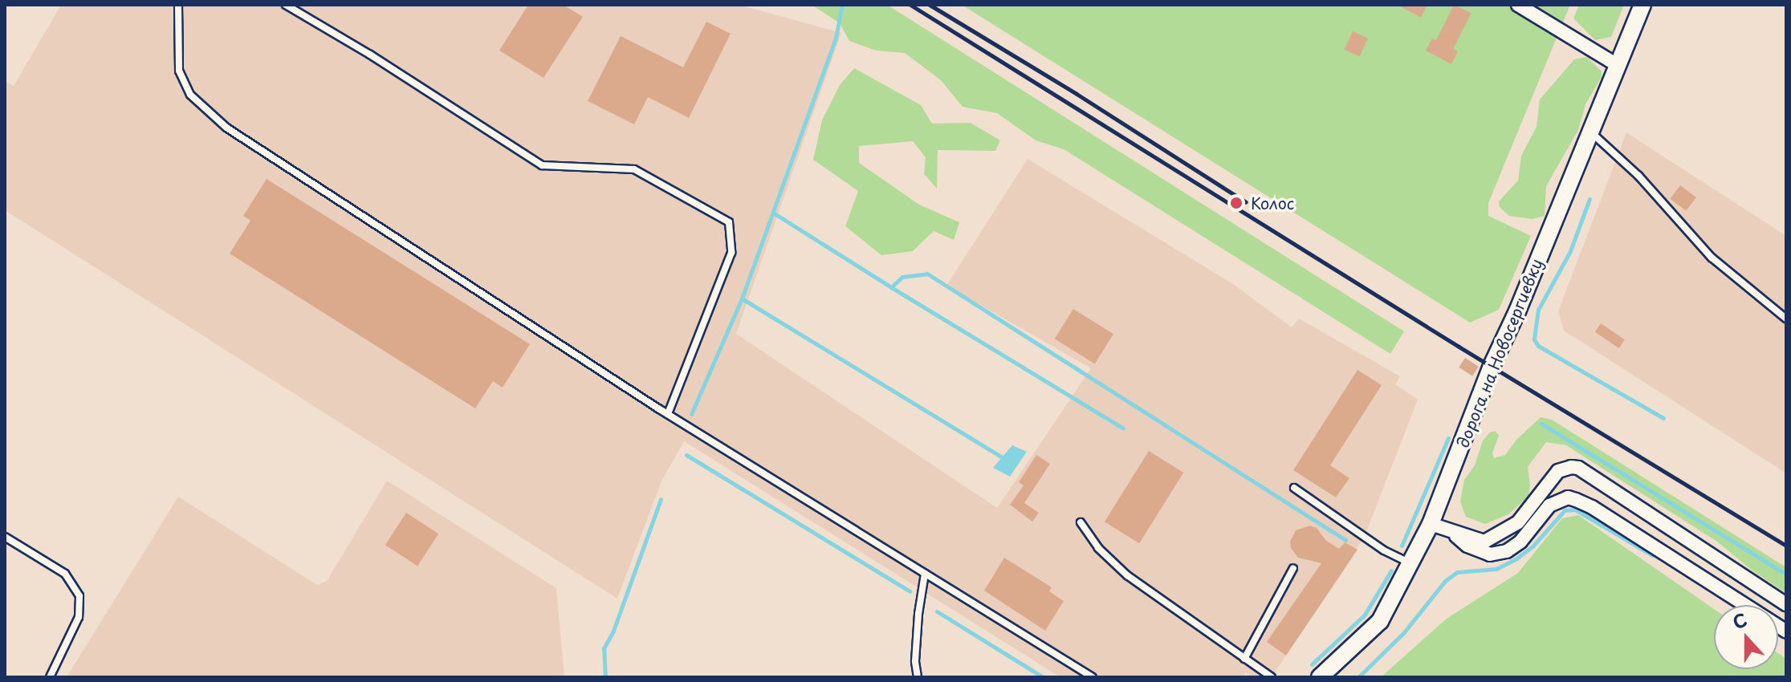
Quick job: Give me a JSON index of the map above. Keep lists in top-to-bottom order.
{
  "streets": {
    "street": ["дорога на Новосергиевку"]
  },
  "places": ["Колос"],
  "north": "top"
}
